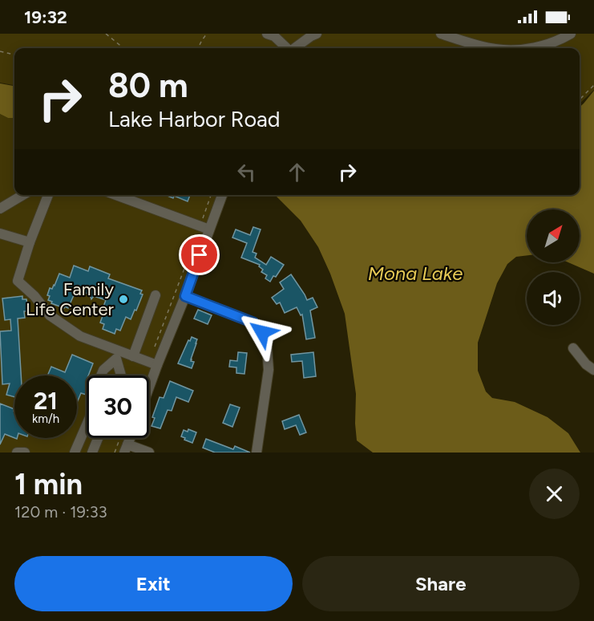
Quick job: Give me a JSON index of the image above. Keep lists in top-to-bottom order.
{
  "water": ["Mona Lake"],
  "places": ["Family Life Center"],
  "north": "top right",
  "page": {
    "status": "19:32",
    "turn": ["80 m", "Lake Harbor Road"],
    "speed": "21 km/h",
    "limit": "30",
    "heading": ["1 min", "120 m · 19:33"],
    "buttons": ["Exit", "Share"]
  }
}
